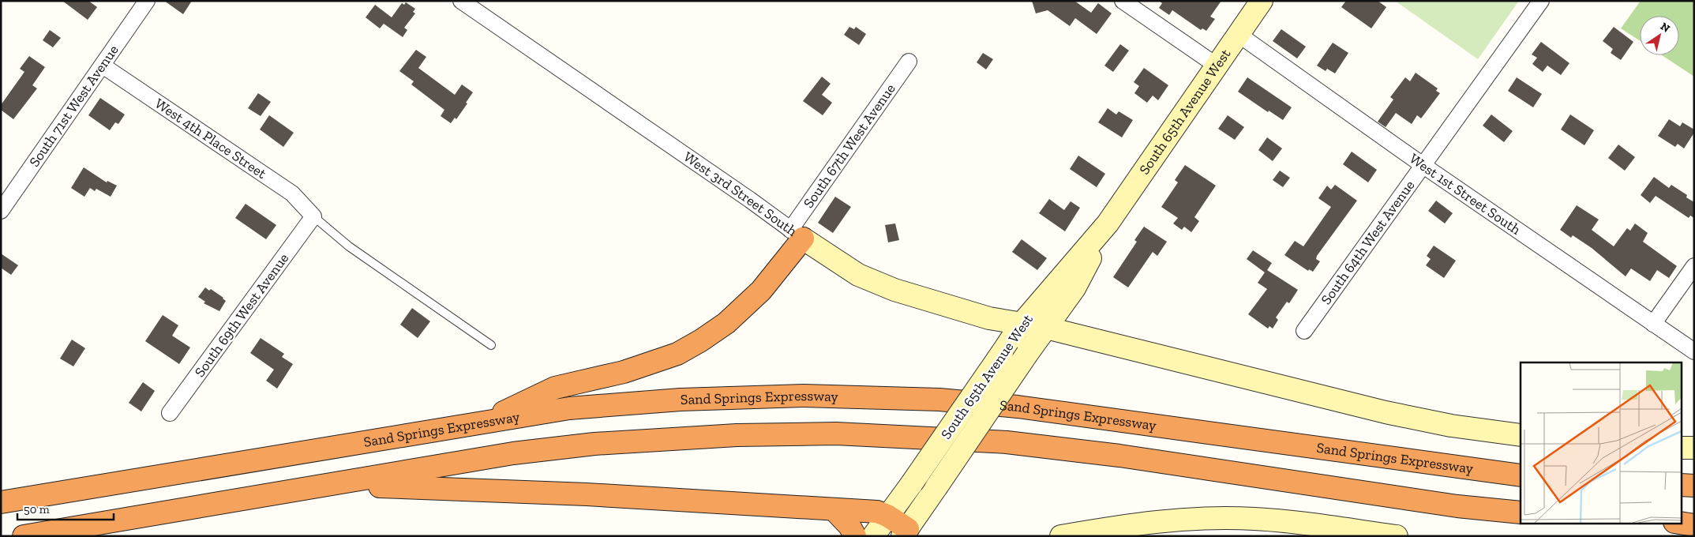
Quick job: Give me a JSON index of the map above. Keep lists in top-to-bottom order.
{
  "streets": {
    "highway": ["Sand Springs Expressway"],
    "main road": ["South 65th Avenue West", "West 3rd Street South"],
    "street": [
      "South 71st West Avenue",
      "West 4th Place Street",
      "South 67th West Avenue",
      "West 1st Street South",
      "South 64th West Avenue",
      "South 69th West Avenue"
    ]
  },
  "crossings": [
    ["South 71st West Avenue", "West 4th Place Street"],
    ["South 65th Avenue West", "West 3rd Street South"],
    ["South 65th Avenue West", "West 1st Street South"],
    ["West 4th Place Street", "South 69th West Avenue"],
    ["South 67th West Avenue", "West 3rd Street South"],
    ["West 1st Street South", "South 64th West Avenue"]
  ],
  "scale_bar": "50 m",
  "north": "top right"
}
